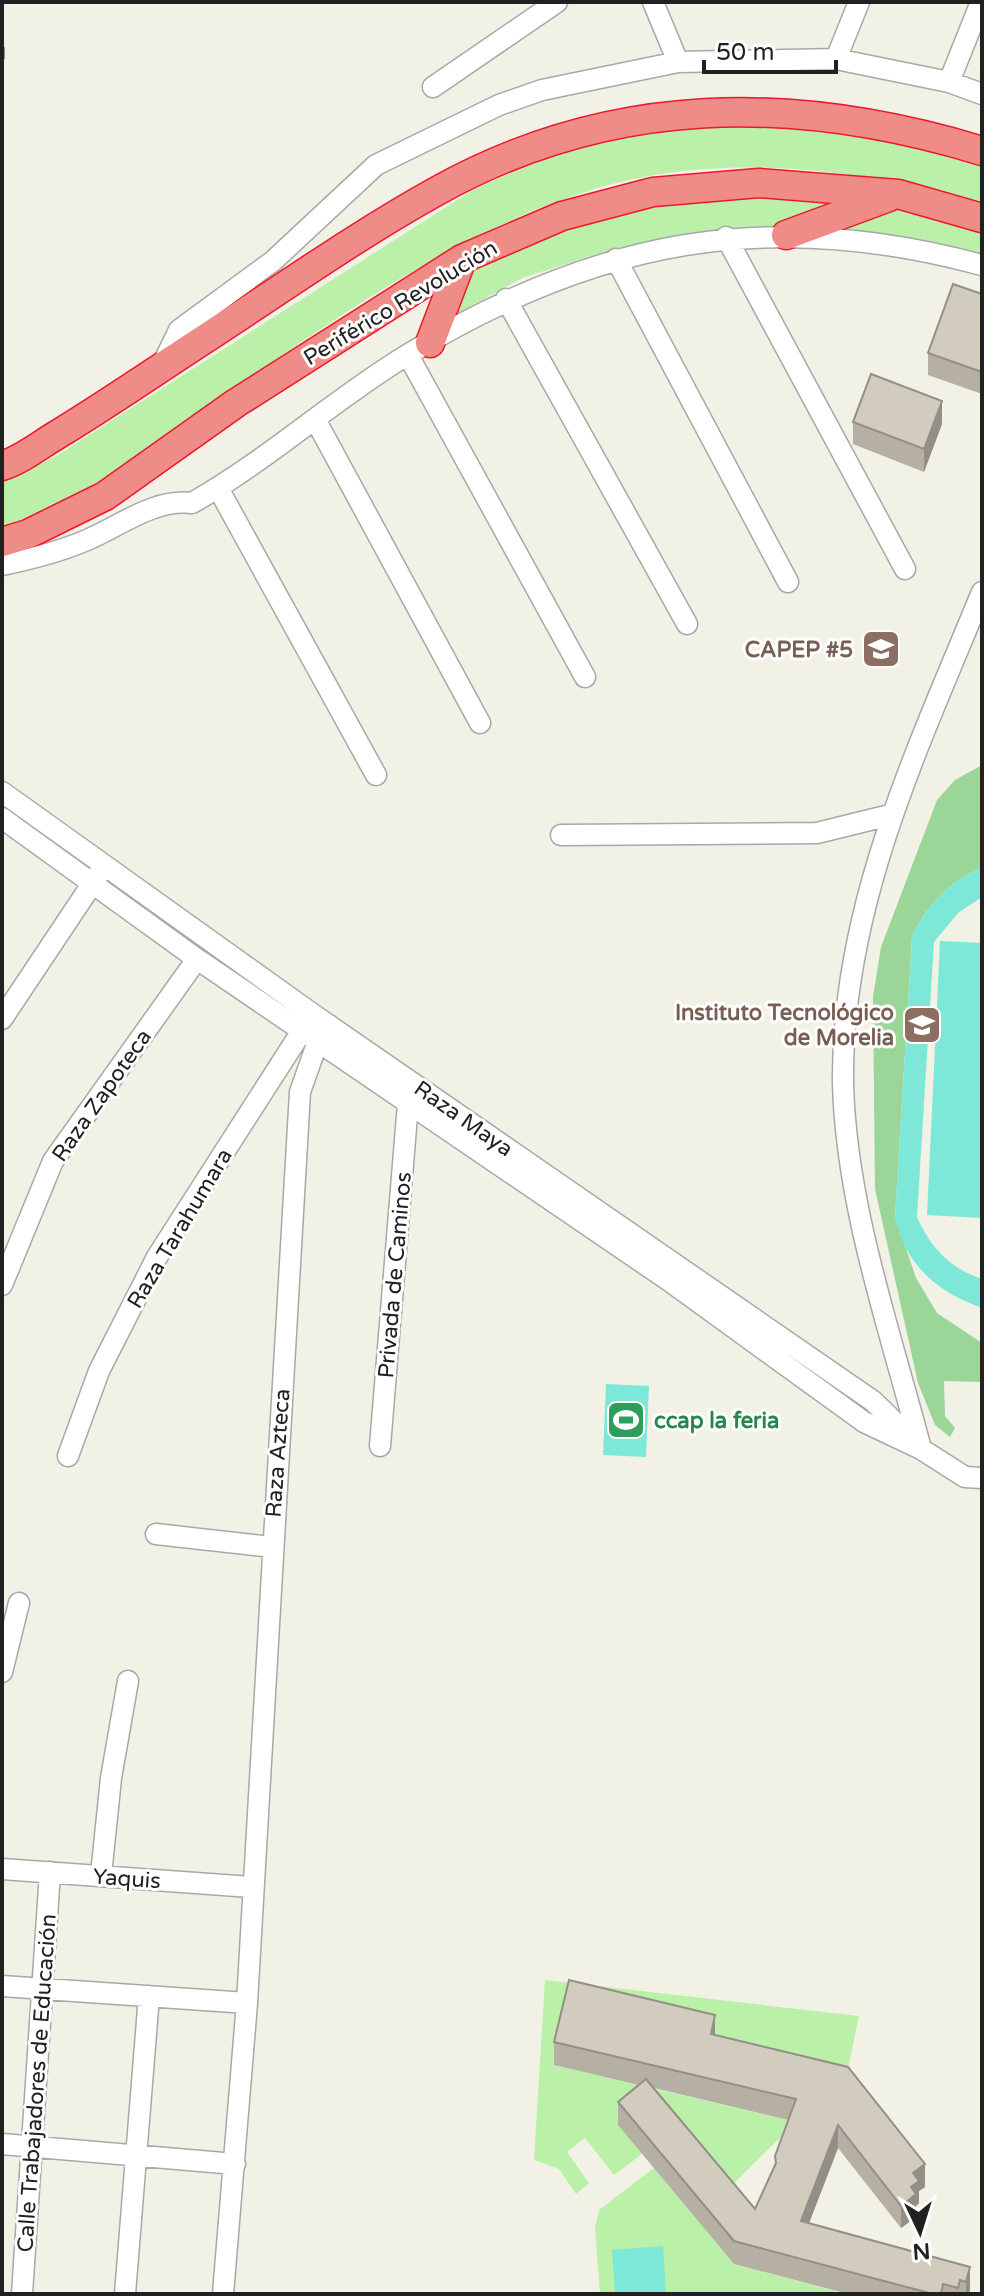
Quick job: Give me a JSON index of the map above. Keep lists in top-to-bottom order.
{
  "streets": {
    "highway": ["Periférico Revolución"],
    "street": [
      "Raza Zapoteca",
      "Raza Maya",
      "Raza Tarahumara",
      "Privada de Caminos",
      "Raza Azteca",
      "Yaquis",
      "Calle Trabajadores de Educación"
    ]
  },
  "crossings": [
    ["Raza Zapoteca", "Raza Maya"],
    ["Raza Maya", "Raza Tarahumara"],
    ["Raza Maya", "Privada de Caminos"],
    ["Raza Maya", "Raza Azteca"],
    ["Raza Tarahumara", "Raza Azteca"],
    ["Raza Azteca", "Yaquis"],
    ["Yaquis", "Calle Trabajadores de Educación"]
  ],
  "places": {
    "school or university": ["CAPEP #5", "Instituto Tecnológico de Morelia"],
    "sports": ["ccap la feria"]
  },
  "scale_bar": "50 m",
  "north": "bottom"
}
